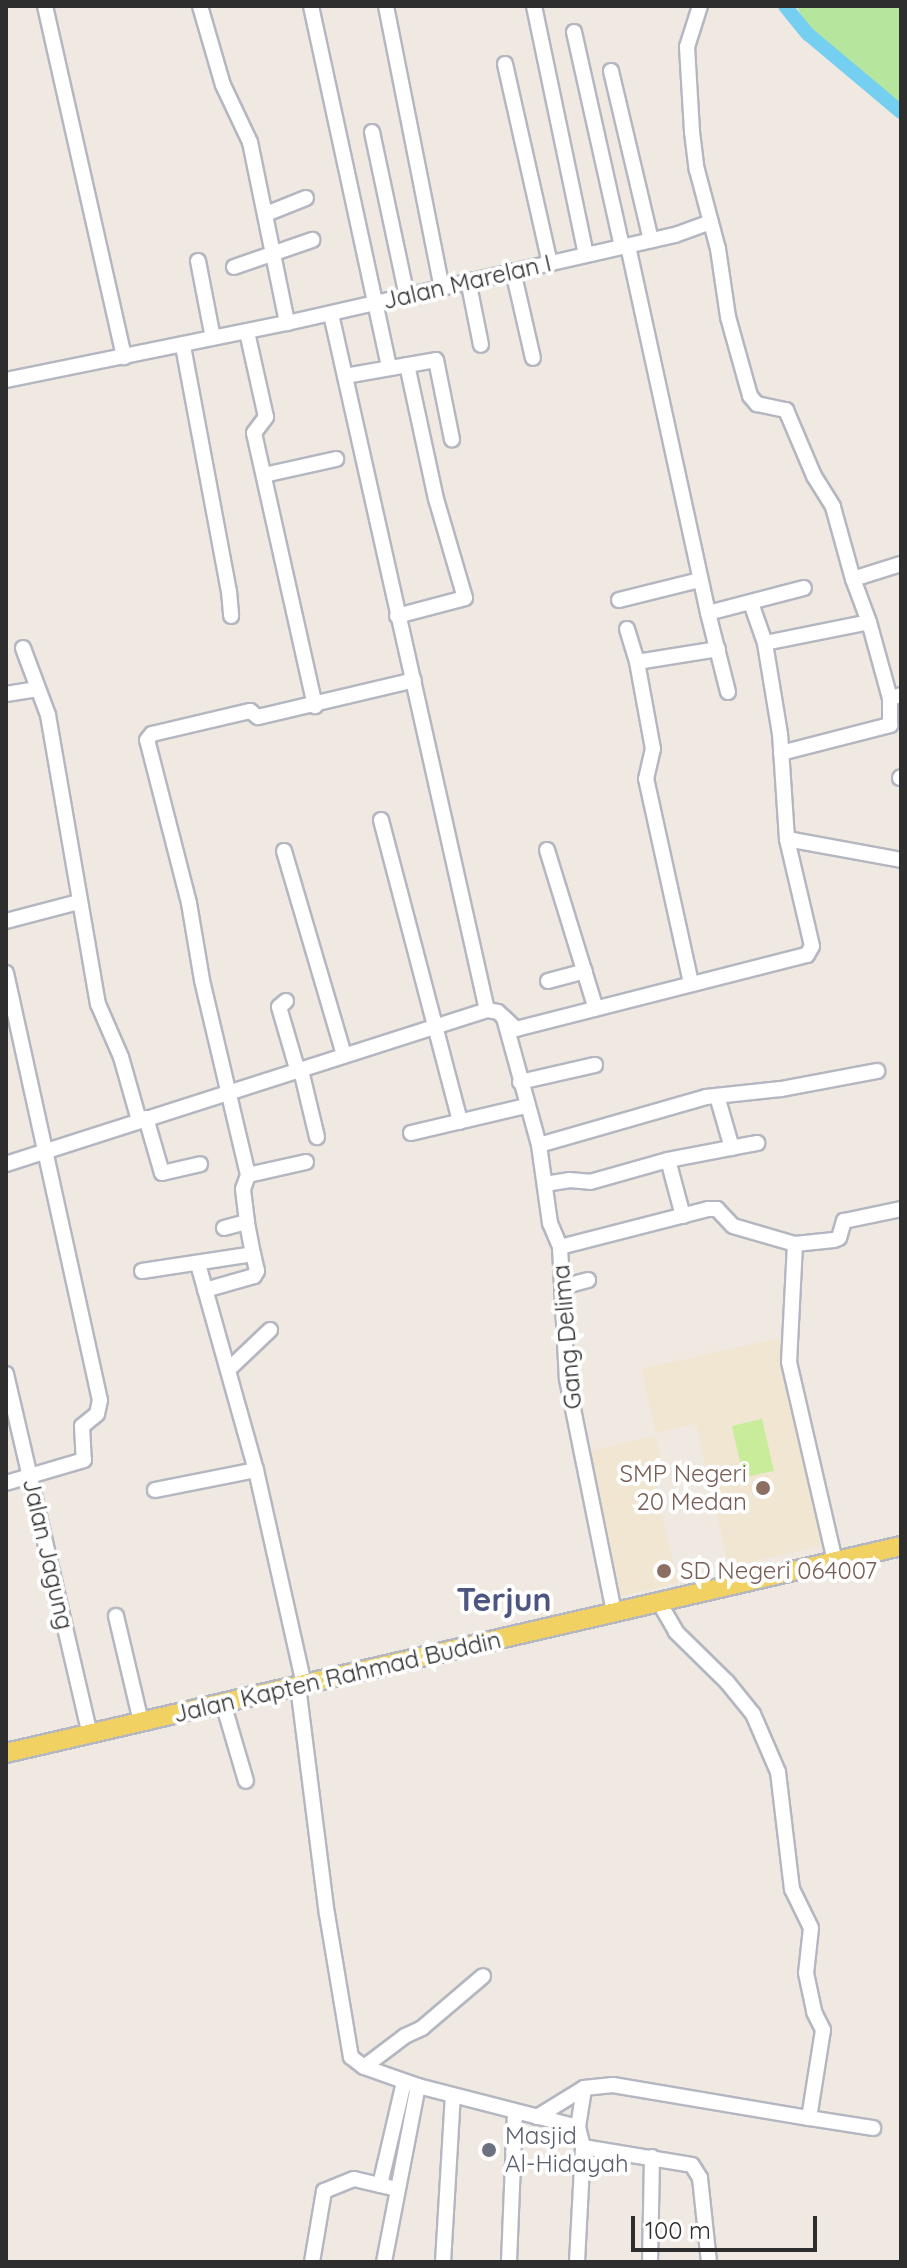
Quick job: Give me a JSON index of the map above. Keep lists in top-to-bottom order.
{
  "streets": {
    "main road": ["Jalan Kapten Rahmad Buddin"],
    "street": ["Jalan Marelan I", "Gang Delima", "Jalan Jagung"]
  },
  "crossings": [
    ["Gang Delima", "Jalan Kapten Rahmad Buddin"],
    ["Jalan Jagung", "Jalan Kapten Rahmad Buddin"]
  ],
  "districts": ["Terjun"],
  "places": ["SMP Negeri 20 Medan", "SD Negeri 064007", "Masjid Al-Hidayah"],
  "scale_bar": "100 m"
}
